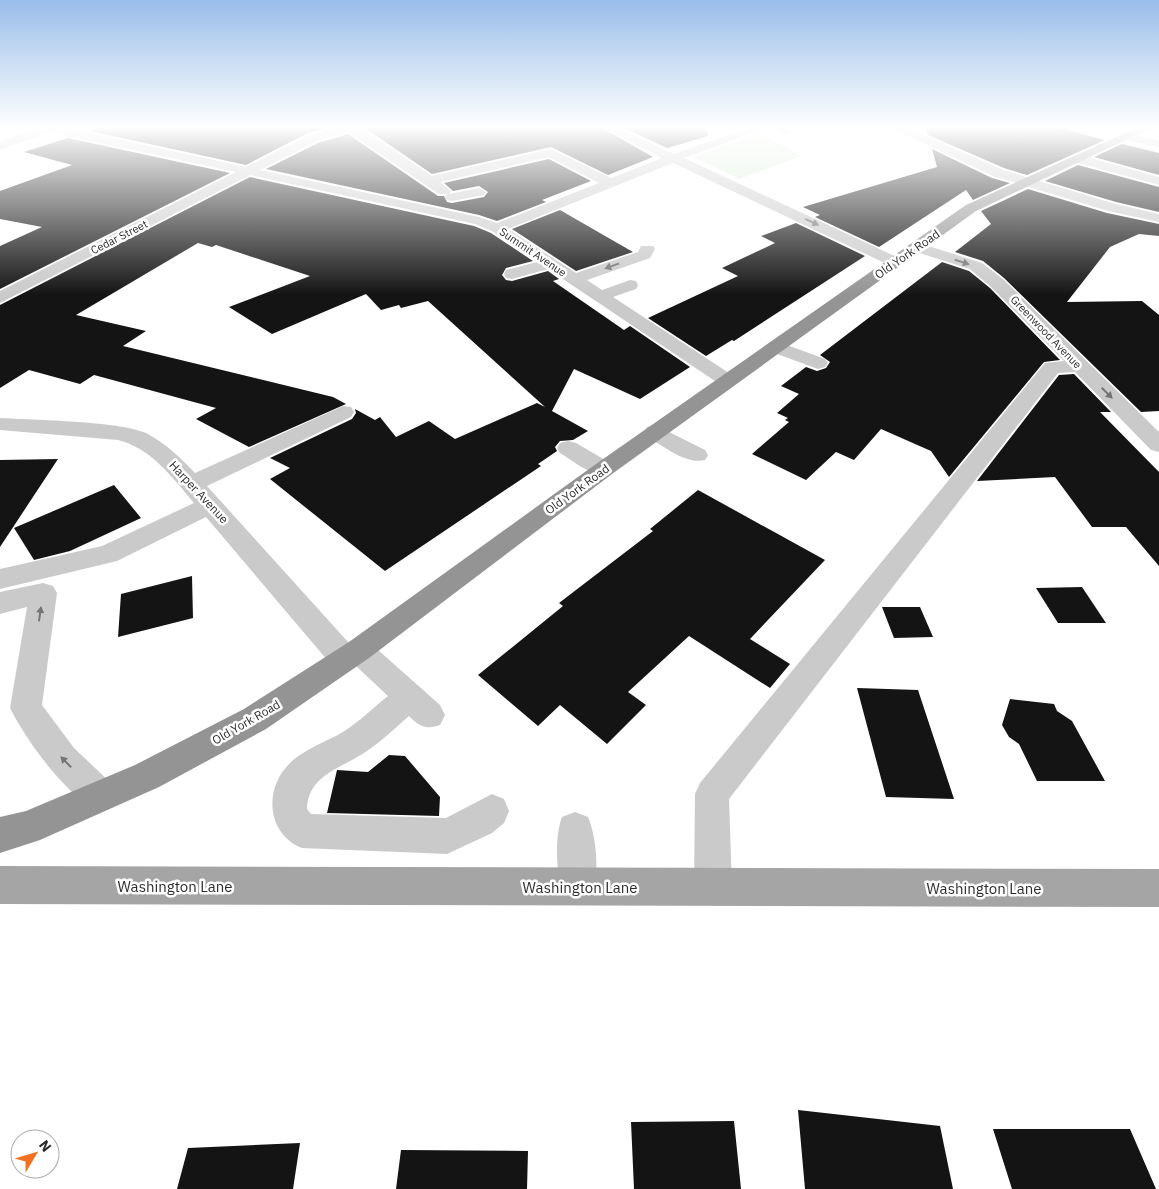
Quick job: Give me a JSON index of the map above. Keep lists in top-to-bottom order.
{
  "streets": {
    "highway": ["Old York Road"],
    "main road": ["Washington Lane"],
    "street": [
      "Cedar Street",
      "Summit Avenue",
      "Greenwood Avenue",
      "Harper Avenue"
    ]
  },
  "crossings": [
    ["Summit Avenue", "Old York Road"],
    ["Old York Road", "Greenwood Avenue"],
    ["Old York Road", "Harper Avenue"]
  ],
  "north": "top right"
}
